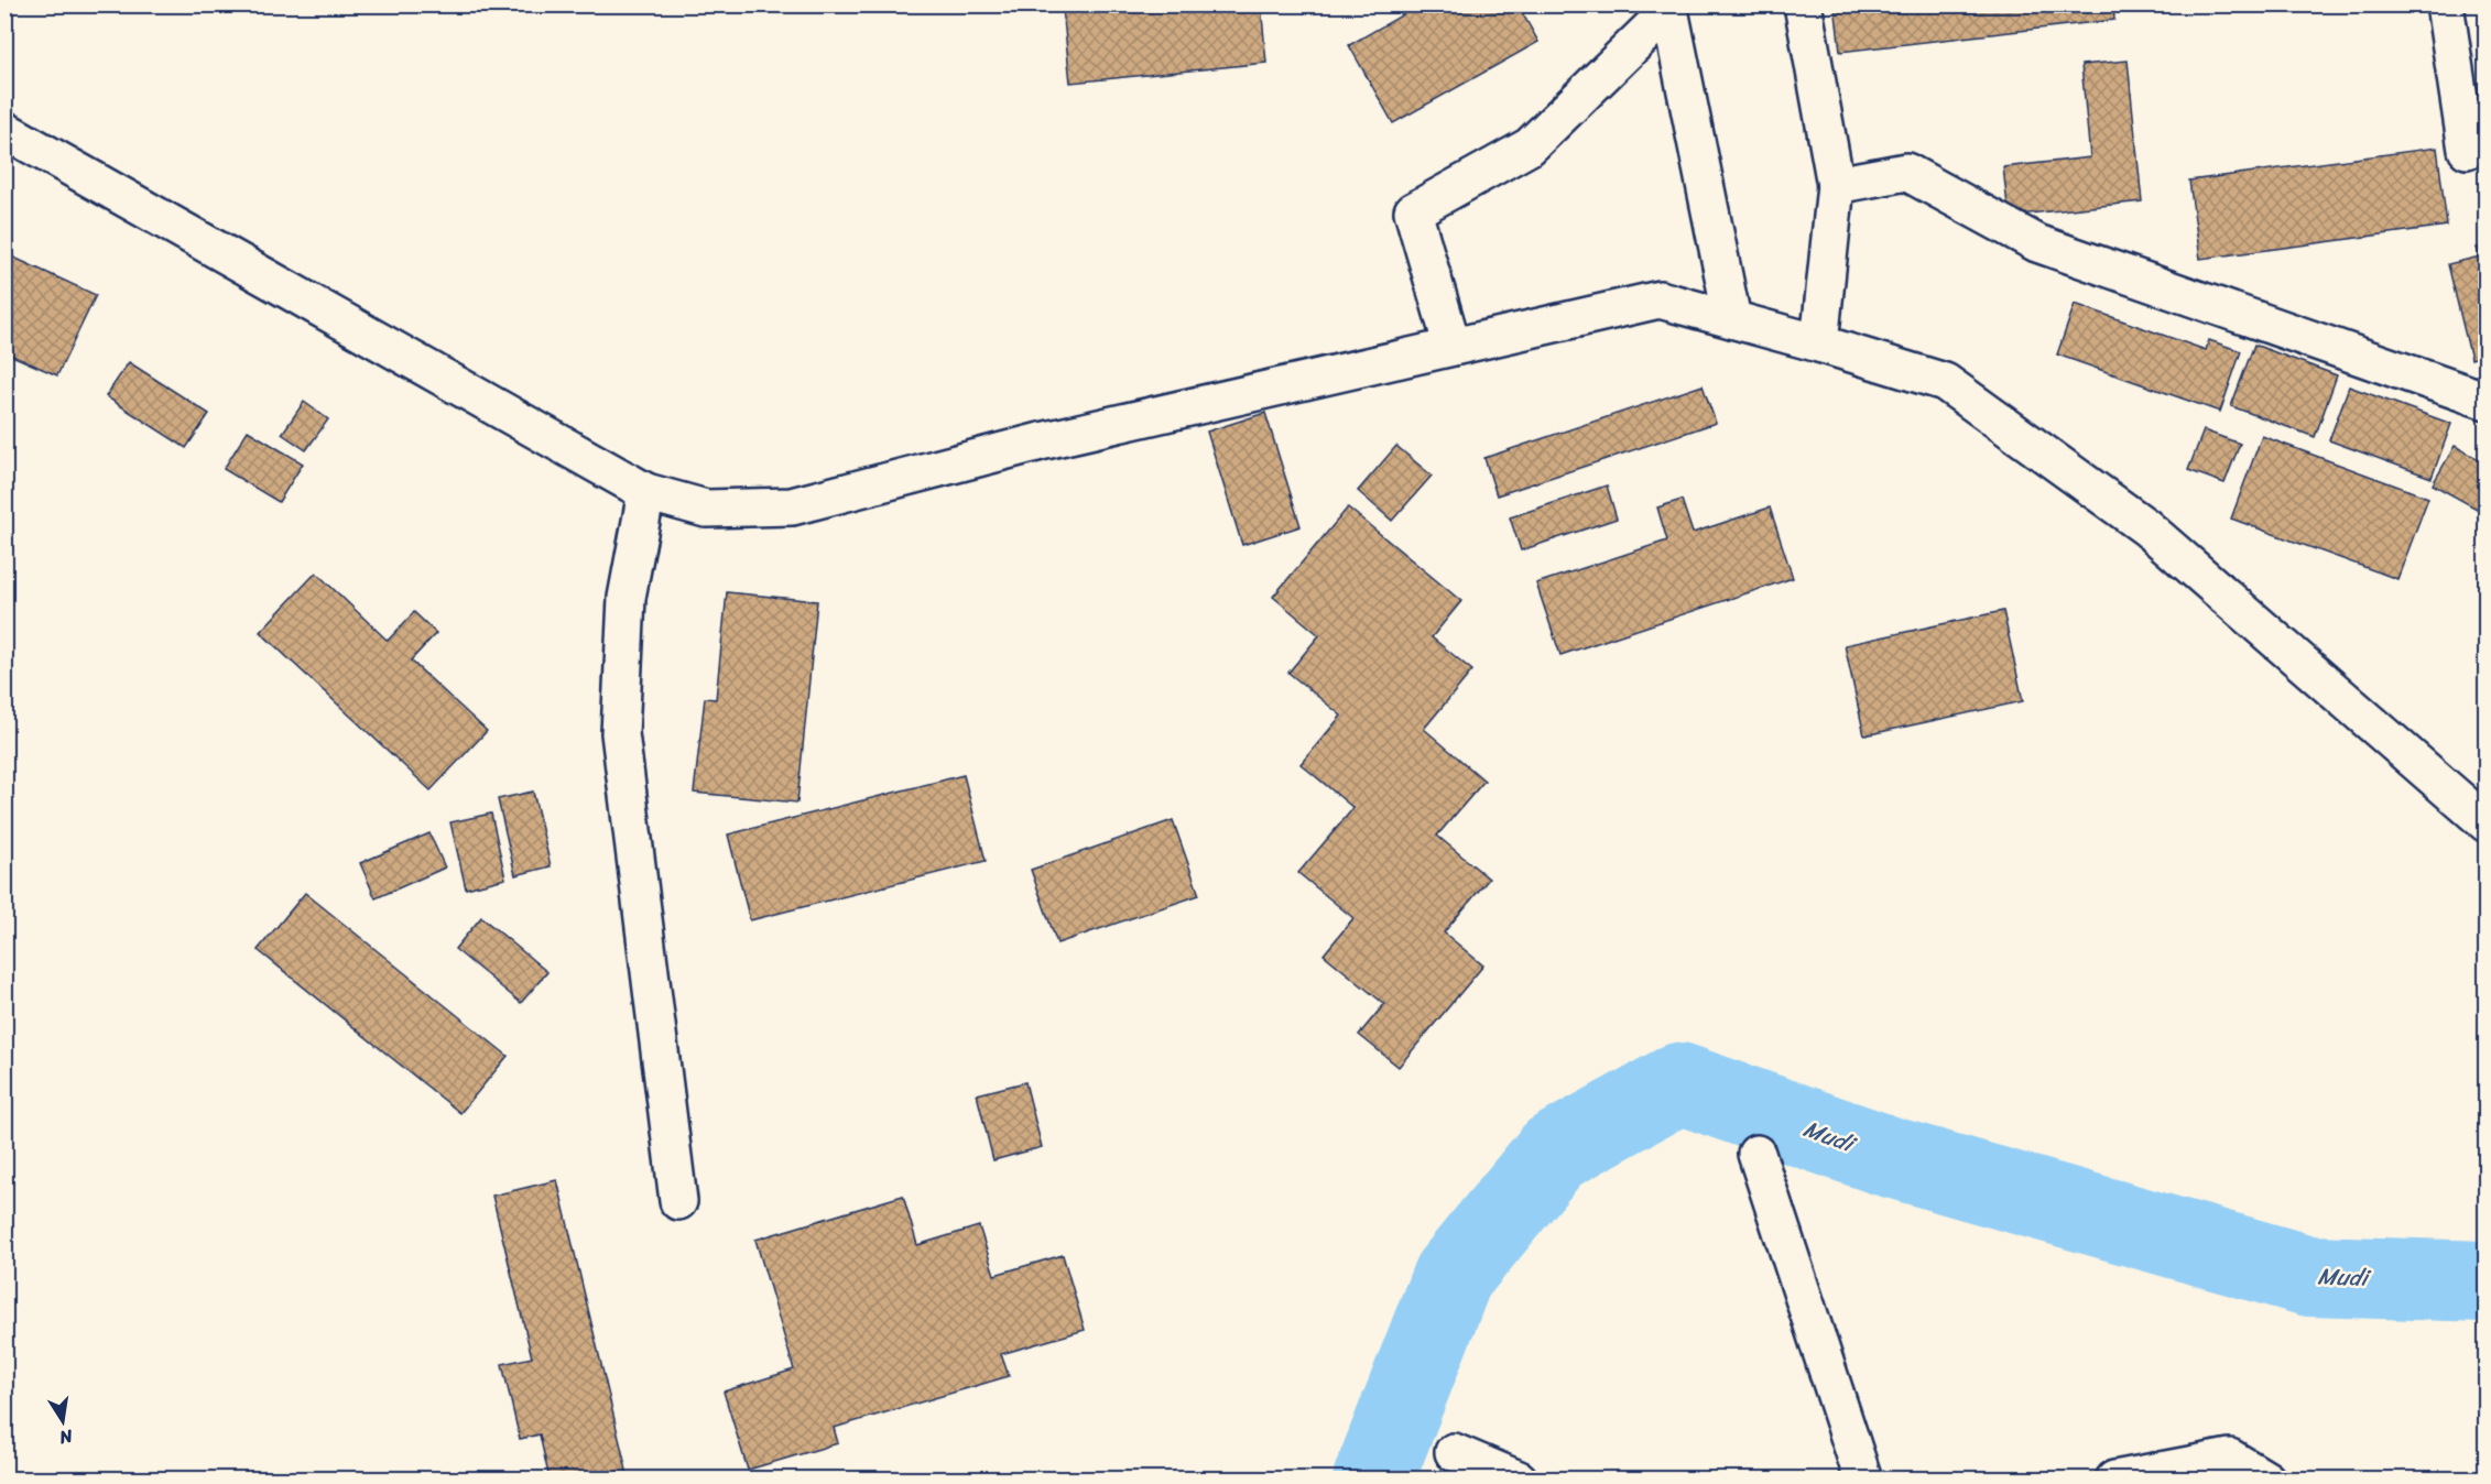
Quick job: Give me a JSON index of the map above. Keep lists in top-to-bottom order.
{
  "water": ["Mudi"],
  "north": "bottom"
}
